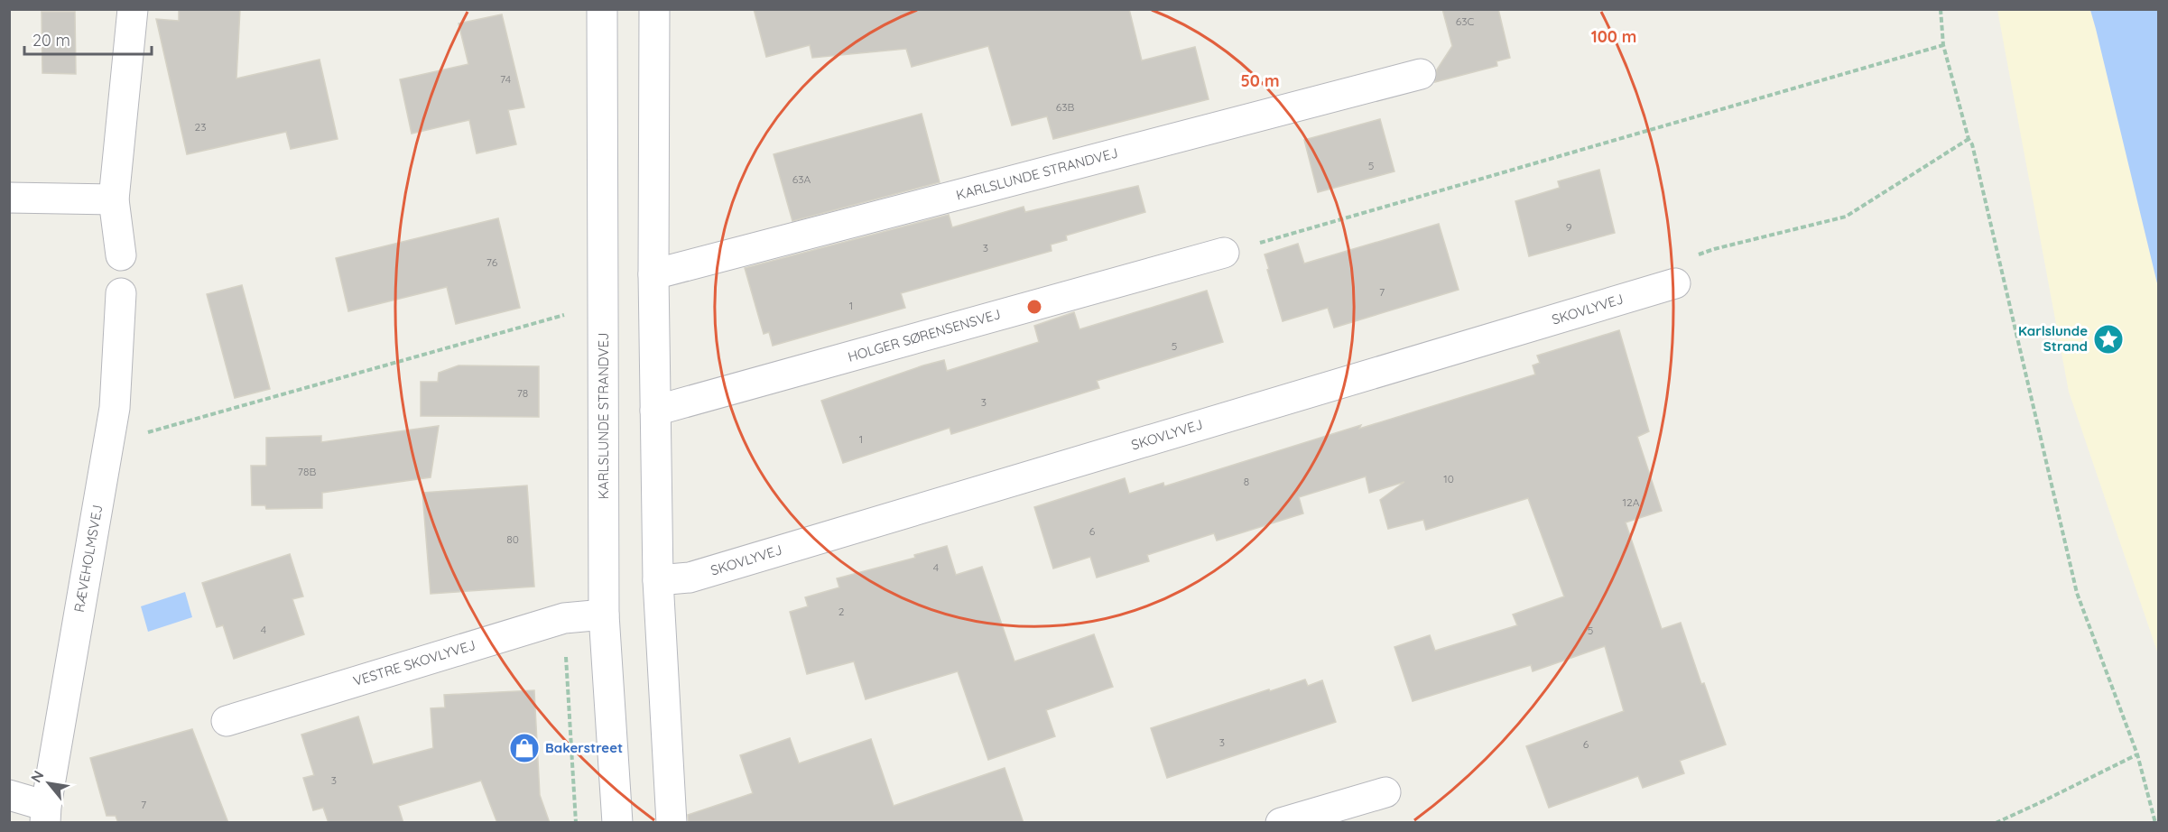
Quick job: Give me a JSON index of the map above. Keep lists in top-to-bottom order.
{
  "streets": {
    "street": [
      "KARLSLUNDE STRANDVEJ",
      "SKOVLYVEJ",
      "HOLGER SØRENSENSVEJ",
      "RÆVEHOLMSVEJ",
      "VESTRE SKOVLYVEJ"
    ]
  },
  "crossings": [
    ["KARLSLUNDE STRANDVEJ", "VESTRE SKOVLYVEJ"]
  ],
  "places": {
    "place": ["Karlslunde Strand"],
    "shop": ["Bakerstreet"]
  },
  "house_numbers": [
    "63C",
    "74",
    "63B",
    "23",
    "5",
    "63A",
    "9",
    "3",
    "76",
    "7",
    "1",
    "5",
    "78",
    "3",
    "1",
    "78B",
    "10",
    "8",
    "12A",
    "6",
    "80",
    "4",
    "2",
    "4",
    "5",
    "3",
    "6",
    "3",
    "7"
  ],
  "scale_bar": "20 m",
  "north": "top left",
  "rings": ["100 m", "50 m"]
}
